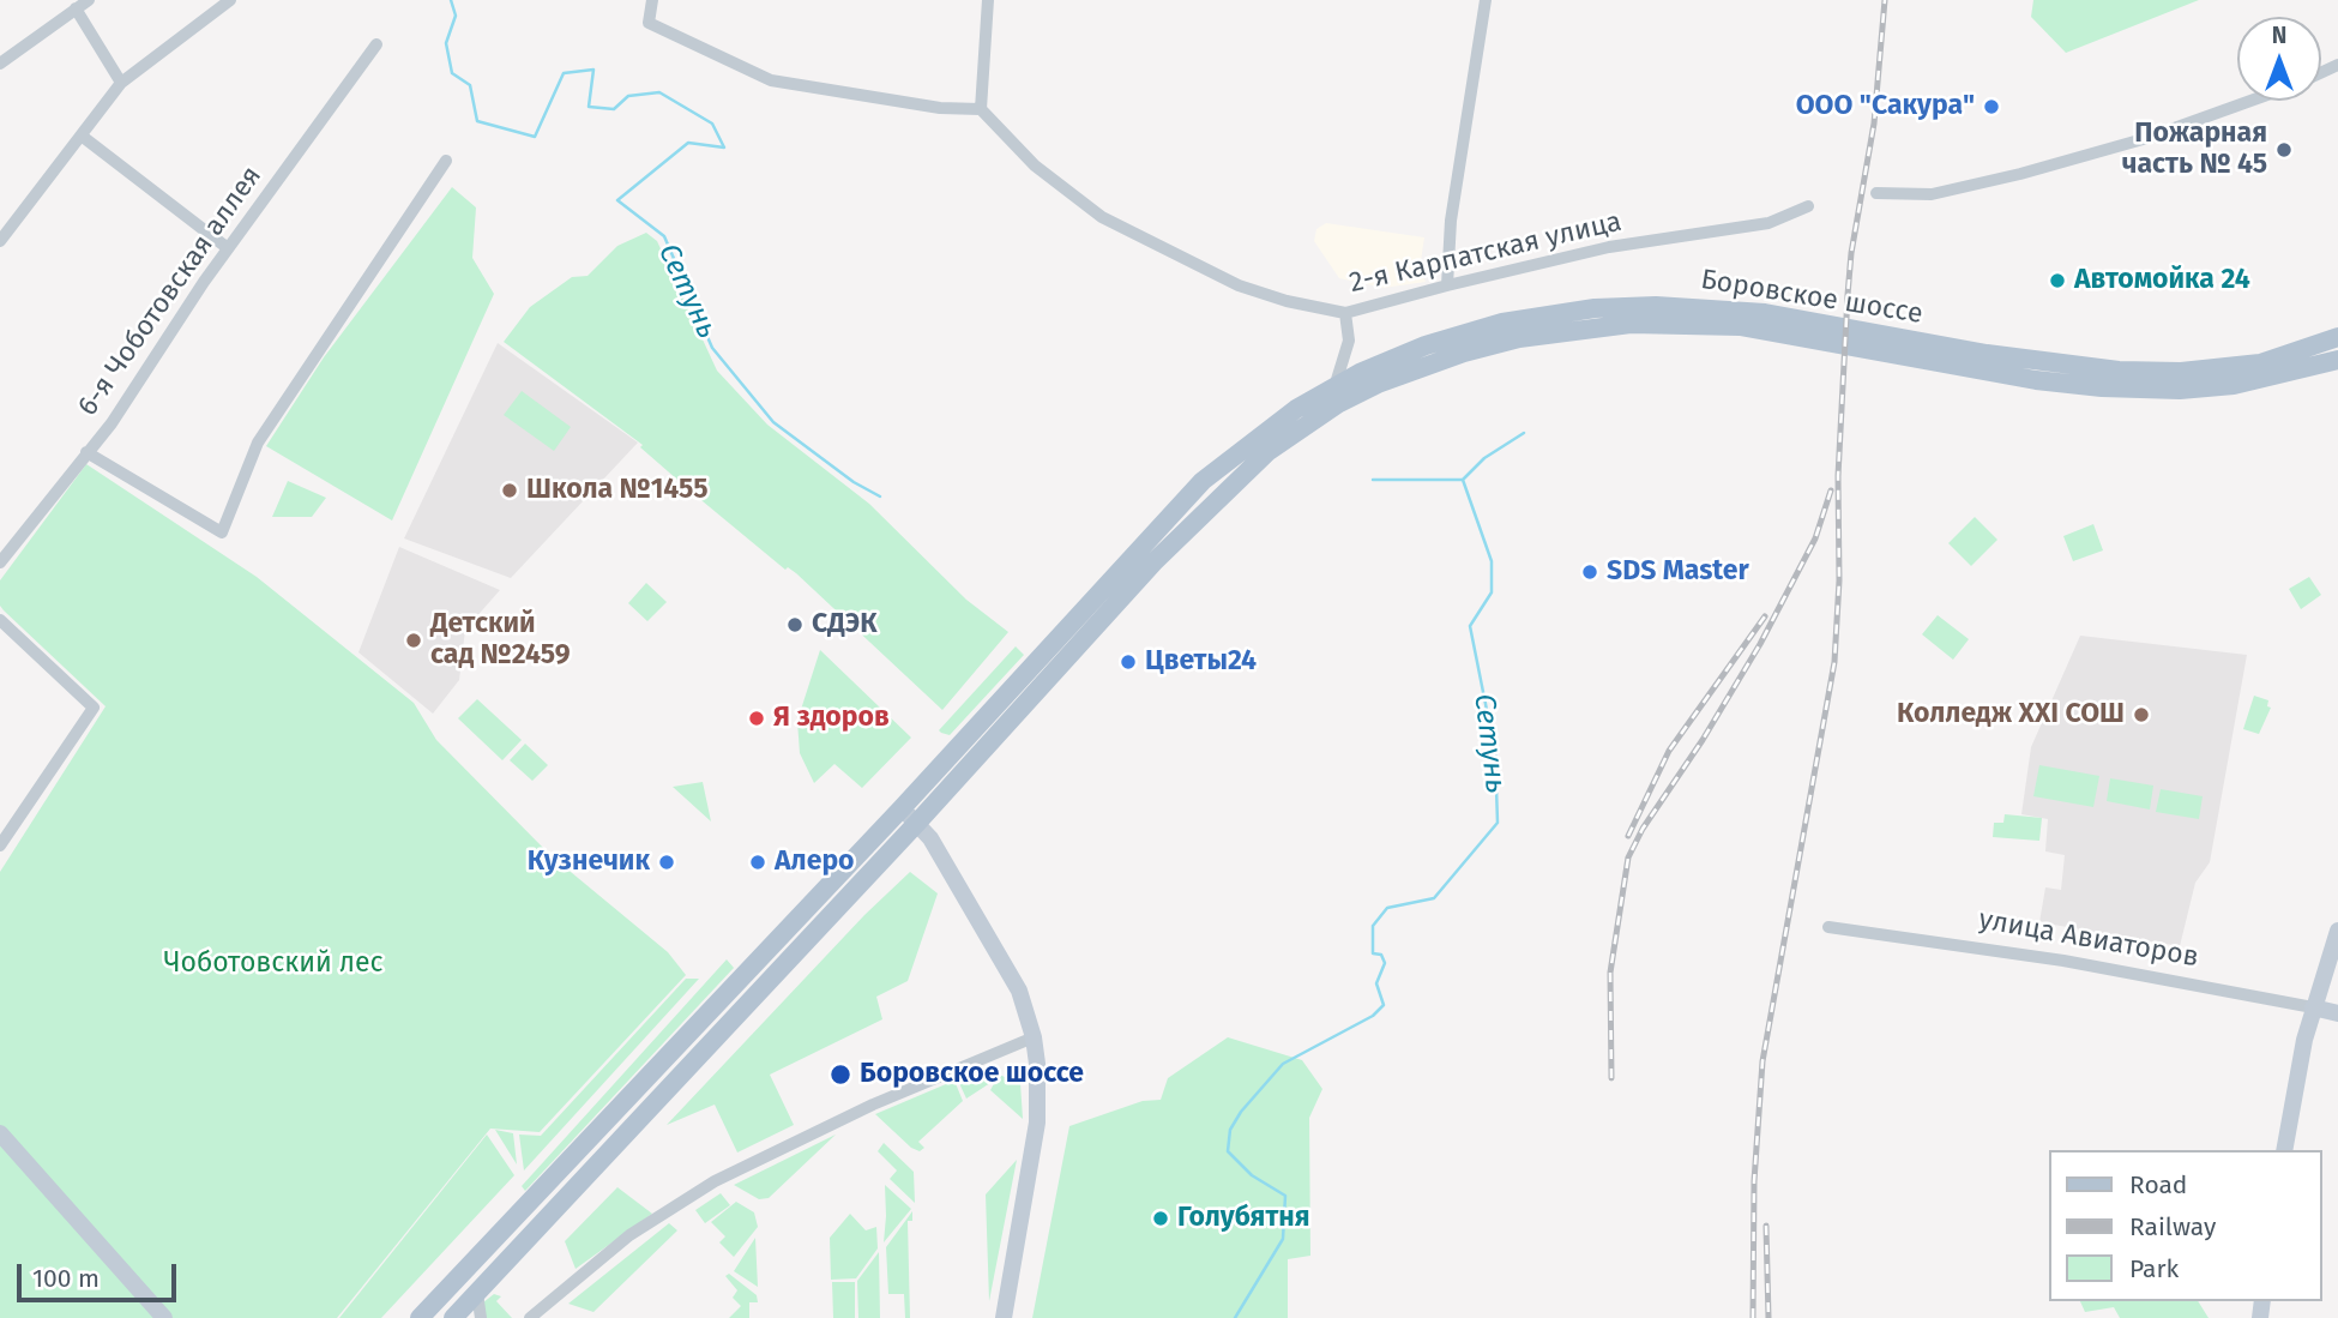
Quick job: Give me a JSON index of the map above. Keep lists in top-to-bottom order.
{
  "streets": {
    "main road": ["Боровское шоссе"],
    "street": ["2-я Карпатская улица", "6-я Чоботовская аллея", "улица Авиаторов"]
  },
  "water": ["Сетунь"],
  "parks": ["Чоботовский лес"],
  "places": [
    "ООО \"Сакура\"",
    "Пожарная часть № 45",
    "Автомойка 24",
    "Школа №1455",
    "SDS Master",
    "СДЭК",
    "Детский сад №2459",
    "Цветы24",
    "Колледж XXI СОШ",
    "Я здоров",
    "Кузнечик",
    "Алеро",
    "Боровское шоссе",
    "Голубятня"
  ],
  "legend": ["Road", "Railway", "Park"],
  "scale_bar": "100 m",
  "north": "top"
}
